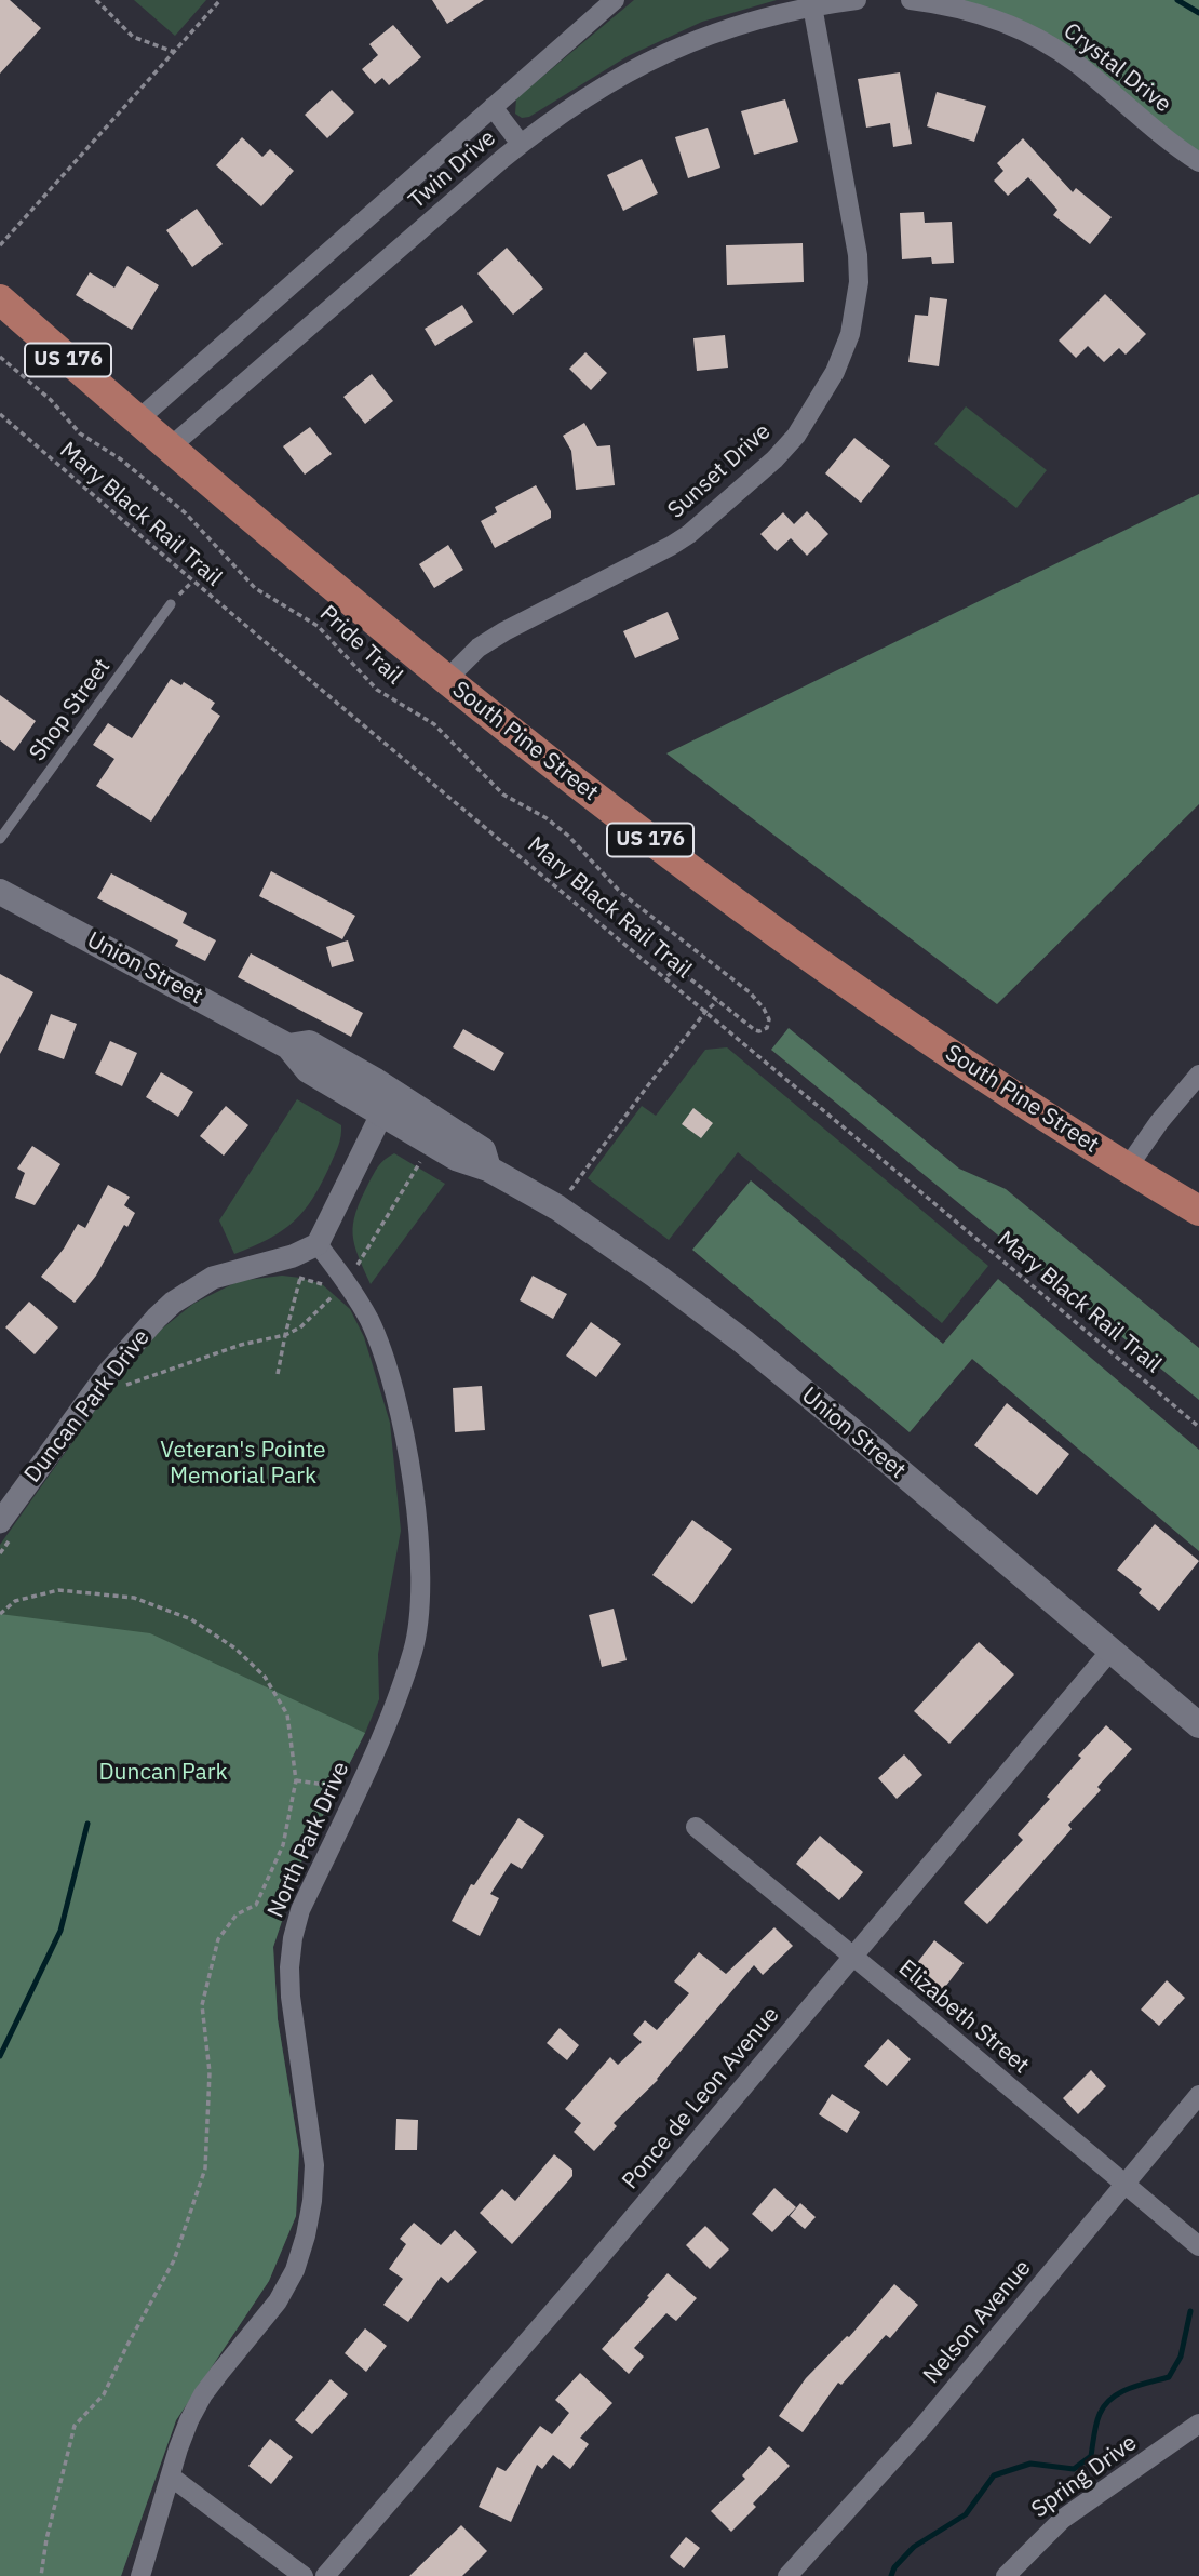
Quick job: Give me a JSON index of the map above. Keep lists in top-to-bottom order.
{
  "streets": {
    "highway": ["US 176", "South Pine Street"],
    "main road": ["Union Street"],
    "street": [
      "Crystal Drive",
      "Twin Drive",
      "Sunset Drive",
      "Duncan Park Drive",
      "North Park Drive",
      "Elizabeth Street",
      "Ponce de Leon Avenue",
      "Nelson Avenue",
      "Spring Drive"
    ],
    "lane": ["Shop Street"],
    "path": ["Mary Black Rail Trail", "Pride Trail"]
  },
  "crossings": [
    ["Twin Drive", "Sunset Drive"],
    ["Twin Drive", "South Pine Street"],
    ["Sunset Drive", "South Pine Street"],
    ["Mary Black Rail Trail", "Pride Trail"],
    ["Union Street", "Ponce de Leon Avenue"],
    ["Duncan Park Drive", "North Park Drive"],
    ["Elizabeth Street", "Ponce de Leon Avenue"],
    ["Elizabeth Street", "Nelson Avenue"]
  ],
  "parks": ["Veteran's Pointe Memorial Park", "Duncan Park"]
}
